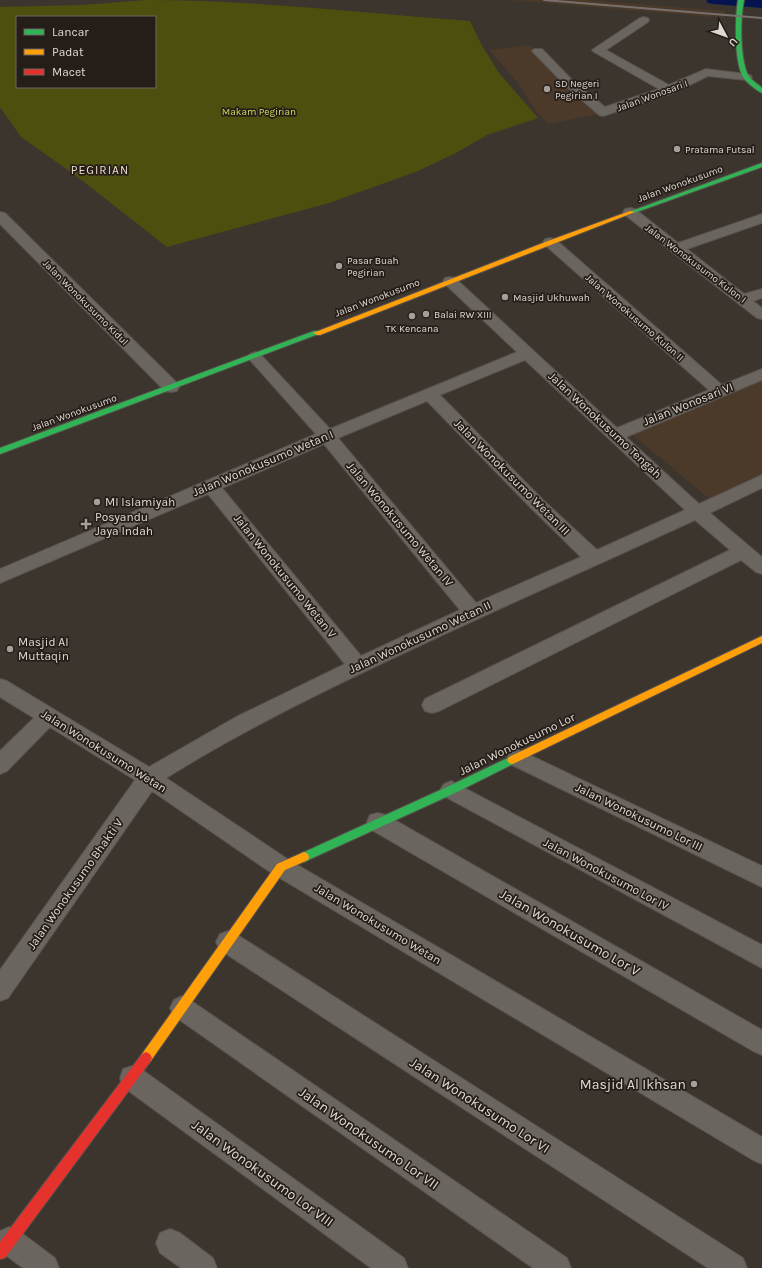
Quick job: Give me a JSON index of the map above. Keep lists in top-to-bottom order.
{
  "streets": {
    "main road": ["Jalan Wonokusumo", "Jalan Wonokusumo Lor"],
    "street": [
      "Jalan Wonosari I",
      "Jalan Wonokusumo Kulon I",
      "Jalan Wonokusumo Kidul",
      "Jalan Wonokusumo Kulon II",
      "Jalan Wonosari VI",
      "Jalan Wonokusumo Tengah",
      "Jalan Wonokusumo Wetan I",
      "Jalan Wonokusumo Wetan III",
      "Jalan Wonokusumo Wetan IV",
      "Jalan Wonokusumo Wetan V",
      "Jalan Wonokusumo Wetan II",
      "Jalan Wonokusumo Wetan",
      "Jalan Wonokusumo Lor III",
      "Jalan Wonokusumo Lor IV",
      "Jalan Wonokusumo Bhakti V",
      "Jalan Wonokusumo Lor V",
      "Jalan Wonokusumo Lor VI",
      "Jalan Wonokusumo Lor VII",
      "Jalan Wonokusumo Lor VIII"
    ]
  },
  "crossings": [
    ["Jalan Wonokusumo", "Jalan Wonokusumo Kulon I"],
    ["Jalan Wonokusumo", "Jalan Wonokusumo Kidul"],
    ["Jalan Wonokusumo", "Jalan Wonokusumo Kulon II"],
    ["Jalan Wonokusumo", "Jalan Wonokusumo Tengah"],
    ["Jalan Wonokusumo", "Jalan Wonokusumo Wetan IV"],
    ["Jalan Wonokusumo Kulon II", "Jalan Wonosari VI"],
    ["Jalan Wonosari VI", "Jalan Wonokusumo Tengah"],
    ["Jalan Wonokusumo Tengah", "Jalan Wonokusumo Wetan I"],
    ["Jalan Wonokusumo Tengah", "Jalan Wonokusumo Wetan II"],
    ["Jalan Wonokusumo Wetan I", "Jalan Wonokusumo Wetan III"],
    ["Jalan Wonokusumo Wetan I", "Jalan Wonokusumo Wetan IV"],
    ["Jalan Wonokusumo Wetan I", "Jalan Wonokusumo Wetan V"],
    ["Jalan Wonokusumo Wetan III", "Jalan Wonokusumo Wetan II"],
    ["Jalan Wonokusumo Wetan IV", "Jalan Wonokusumo Wetan II"],
    ["Jalan Wonokusumo Wetan V", "Jalan Wonokusumo Wetan II"],
    ["Jalan Wonokusumo Wetan II", "Jalan Wonokusumo Wetan"],
    ["Jalan Wonokusumo Wetan II", "Jalan Wonokusumo Bhakti V"],
    ["Jalan Wonokusumo Lor", "Jalan Wonokusumo Wetan"],
    ["Jalan Wonokusumo Lor", "Jalan Wonokusumo Lor III"],
    ["Jalan Wonokusumo Lor", "Jalan Wonokusumo Lor IV"],
    ["Jalan Wonokusumo Lor", "Jalan Wonokusumo Lor V"],
    ["Jalan Wonokusumo Wetan", "Jalan Wonokusumo Bhakti V"]
  ],
  "districts": ["PEGIRIAN"],
  "parks": ["Makam Pegirian"],
  "places": {
    "other": [
      "SD Negeri Pegirian I",
      "Pratama Futsal",
      "Pasar Buah Pegirian",
      "Masjid Ukhuwah",
      "Balai RW XIII",
      "TK Kencana",
      "MI Islamiyah",
      "Masjid Al Muttaqin",
      "Masjid Al Ikhsan"
    ],
    "health": ["Posyandu Jaya Indah"]
  },
  "legend": ["Lancar", "Padat", "Macet"],
  "north": "bottom right"
}
